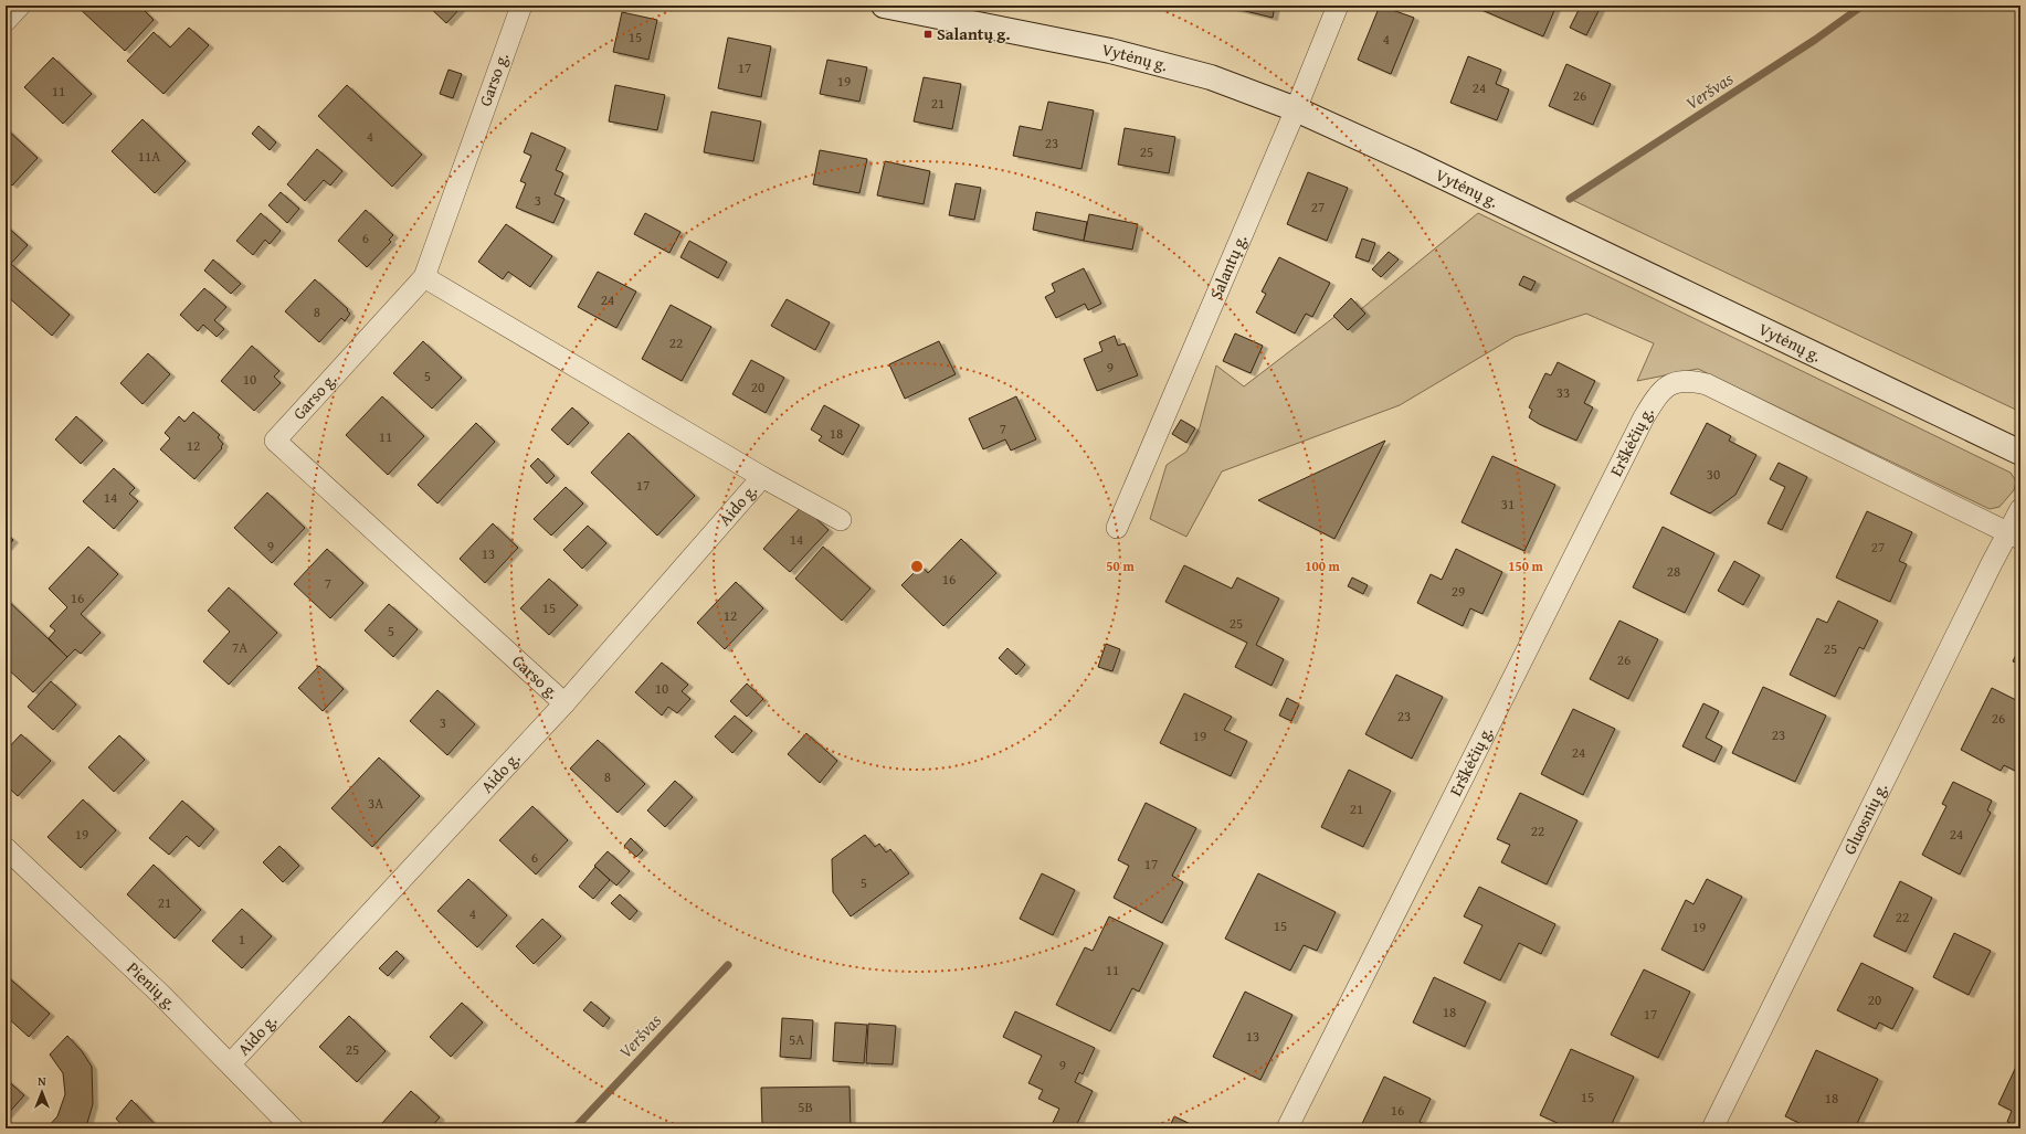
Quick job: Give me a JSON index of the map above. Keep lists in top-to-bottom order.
{
  "streets": {
    "main road": ["Vytėnų g."],
    "street": [
      "Garso g.",
      "Salantų g.",
      "Erškėčių g.",
      "Aido g.",
      "Gluosnių g.",
      "Pienių g."
    ]
  },
  "crossings": [
    ["Vytėnų g.", "Salantų g."],
    ["Garso g.", "Aido g."],
    ["Erškėčių g.", "Gluosnių g."],
    ["Aido g.", "Pienių g."]
  ],
  "water": ["Veršvas"],
  "places": {
    "transit": ["Salantų g."]
  },
  "house_numbers": [
    "15",
    "4",
    "17",
    "19",
    "24",
    "11",
    "26",
    "21",
    "4",
    "23",
    "25",
    "11A",
    "3",
    "27",
    "6",
    "24",
    "8",
    "22",
    "9",
    "5",
    "10",
    "20",
    "33",
    "7",
    "18",
    "11",
    "12",
    "30",
    "17",
    "14",
    "31",
    "14",
    "9",
    "27",
    "13",
    "28",
    "16",
    "7",
    "29",
    "16",
    "15",
    "12",
    "25",
    "5",
    "7A",
    "25",
    "26",
    "10",
    "23",
    "26",
    "3",
    "23",
    "19",
    "24",
    "8",
    "3A",
    "21",
    "22",
    "19",
    "24",
    "6",
    "17",
    "5",
    "21",
    "4",
    "22",
    "15",
    "19",
    "1",
    "11",
    "20",
    "18",
    "17",
    "13",
    "5A",
    "25",
    "9",
    "15",
    "18",
    "5B",
    "16"
  ],
  "north": "top",
  "rings": ["50 m", "100 m", "150 m"]
}
